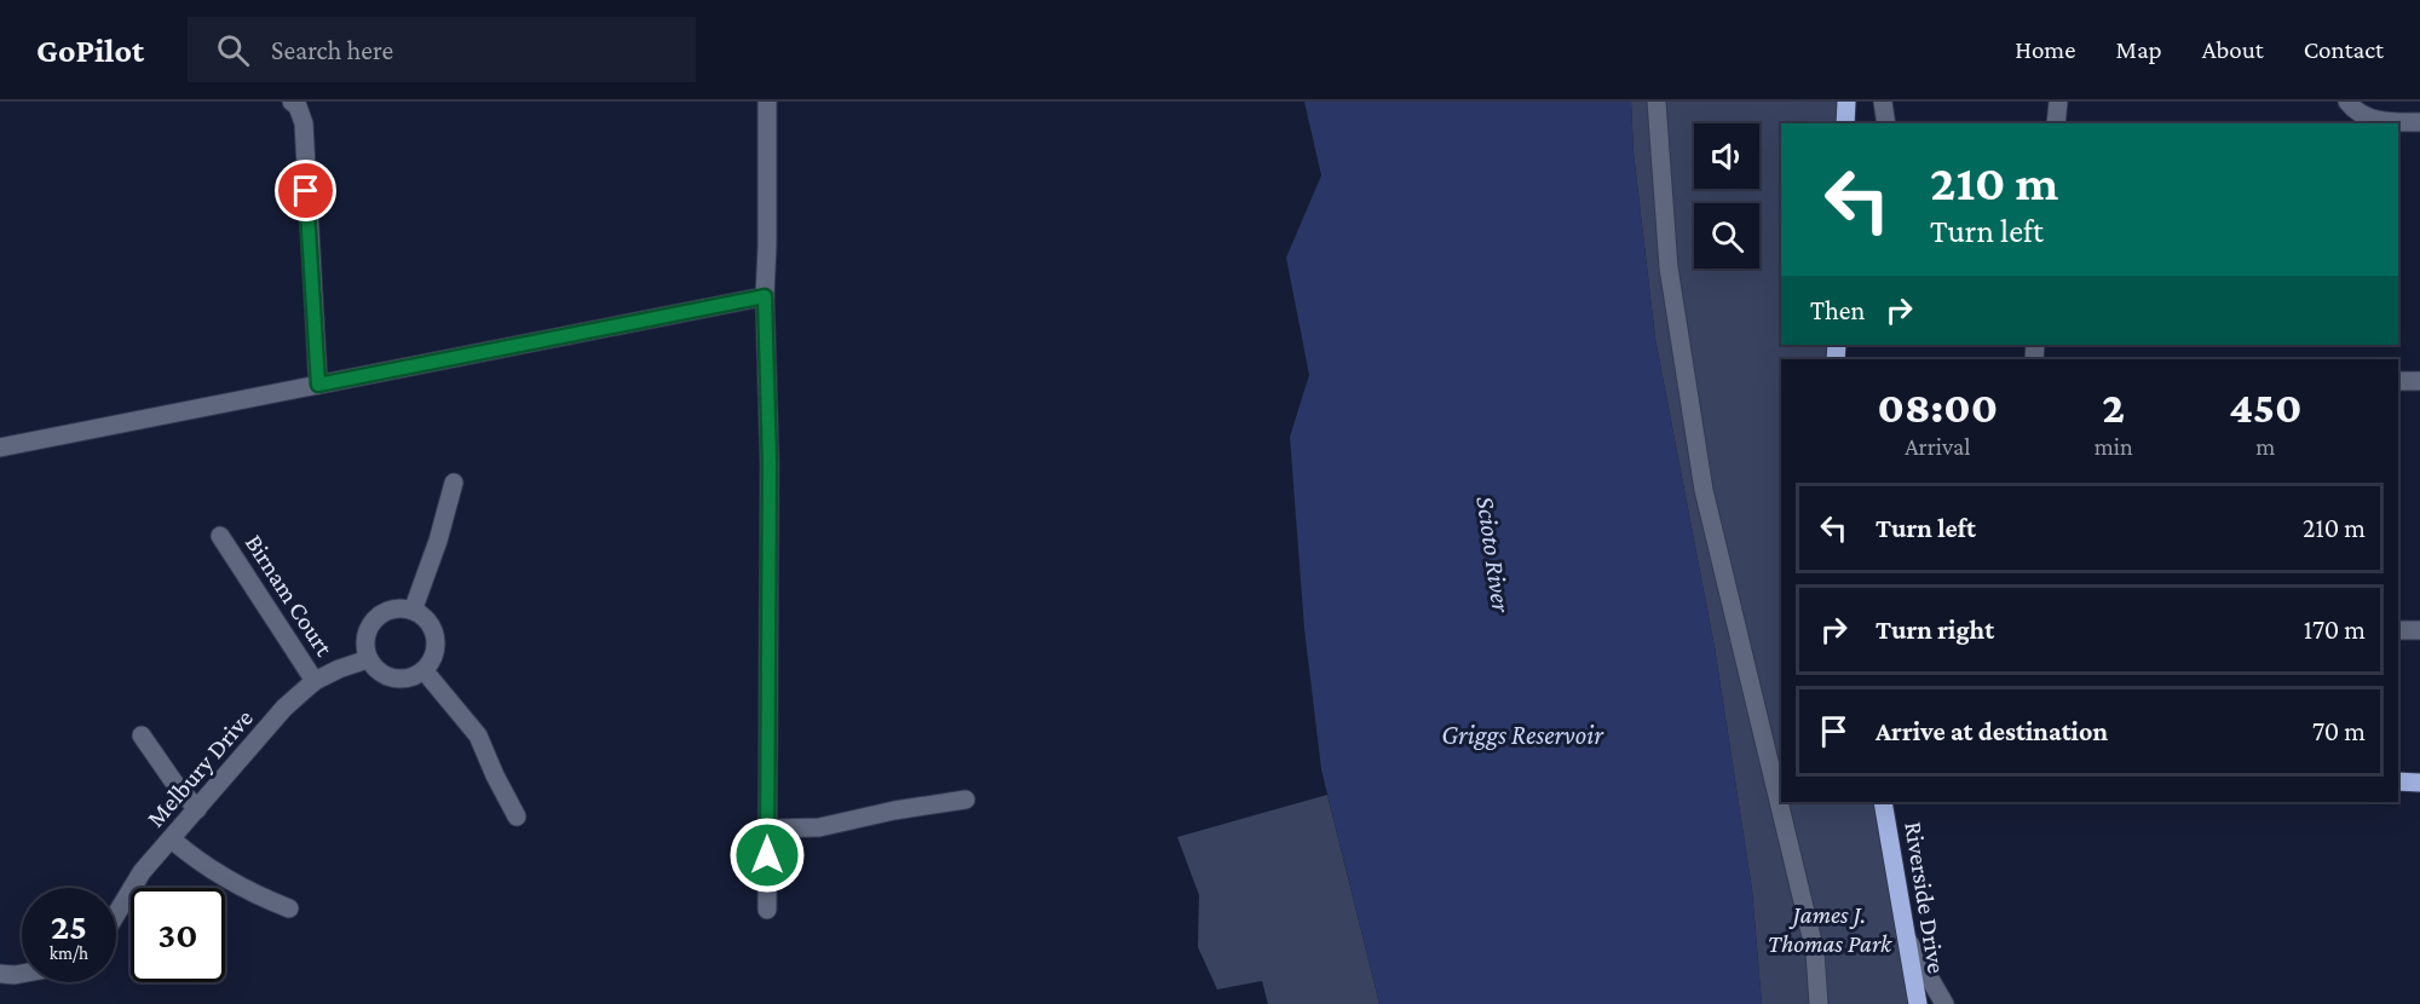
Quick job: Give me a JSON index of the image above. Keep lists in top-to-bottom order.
{
  "streets": {
    "main road": ["Riverside Drive"],
    "street": ["Birnam Court", "Melbury Drive"]
  },
  "crossings": [
    ["Birnam Court", "Melbury Drive"]
  ],
  "water": ["Scioto River", "Griggs Reservoir"],
  "parks": ["James J. Thomas Park"],
  "page": {
    "header": "GoPilot",
    "search": "Search here",
    "nav": [
      "Home",
      "Map",
      "About",
      "Contact"
    ],
    "turn": ["210 m", "Turn left"],
    "then": "Then",
    "eta": [
      "08:00",
      "Arrival",
      "2",
      "min",
      "450",
      "m"
    ],
    "list": [
      {
        "name": "Turn left",
        "value": "210 m"
      },
      {
        "name": "Turn right",
        "value": "170 m"
      },
      {
        "name": "Arrive at destination",
        "value": "70 m"
      }
    ],
    "speed": "25 km/h",
    "limit": "30"
  }
}
